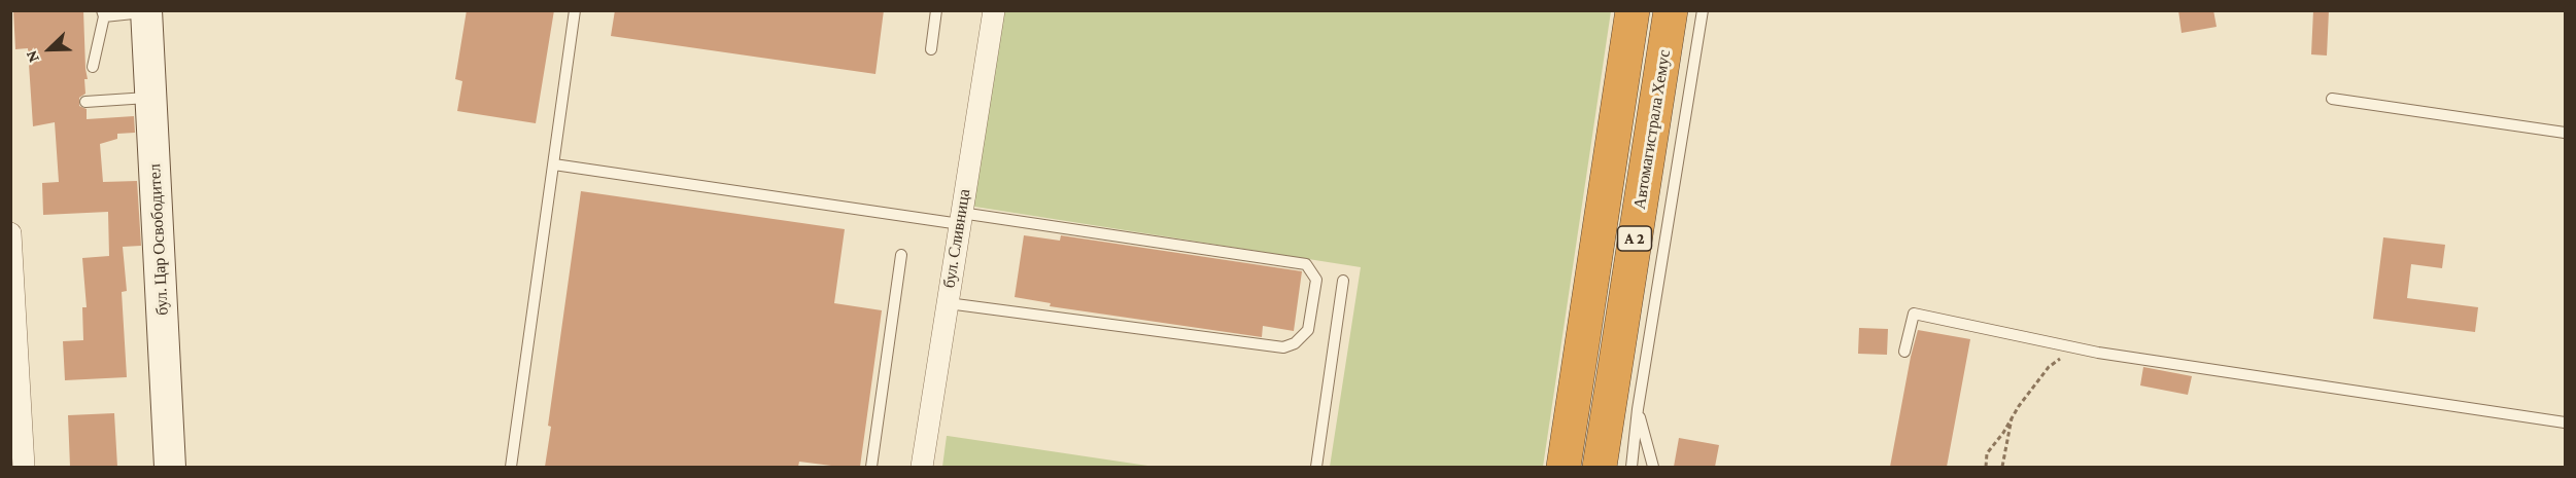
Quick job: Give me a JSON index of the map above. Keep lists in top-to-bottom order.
{
  "streets": {
    "highway": ["Автомагистрала Хемус", "A 2"],
    "main road": ["бул. Цар Освободител"],
    "street": ["бул. Сливница"]
  },
  "north": "bottom left"
}
